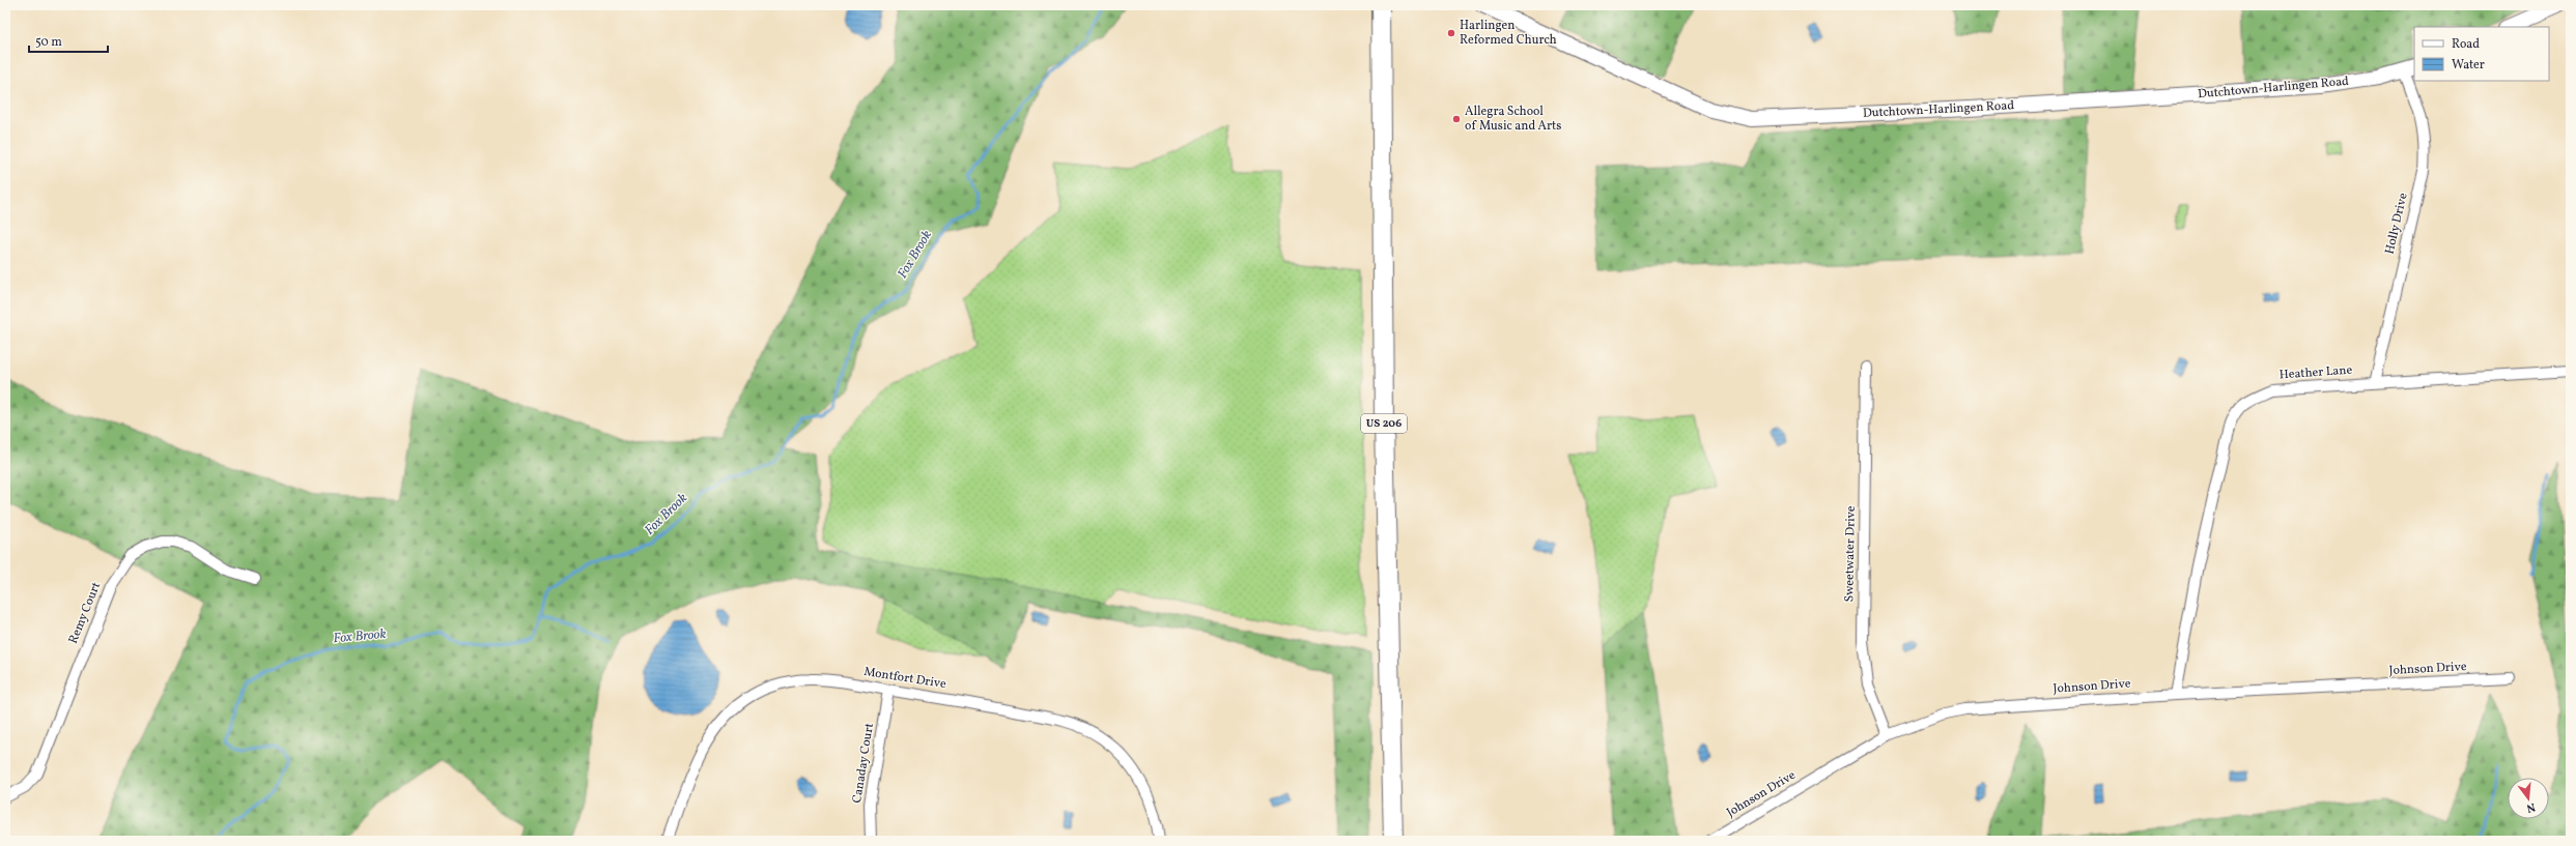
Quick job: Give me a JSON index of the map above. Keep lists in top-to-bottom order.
{
  "streets": {
    "highway": ["US 206"],
    "street": [
      "Dutchtown-Harlingen Road",
      "Holly Drive",
      "Heather Lane",
      "Sweetwater Drive",
      "Remy Court",
      "Johnson Drive",
      "Montfort Drive",
      "Canaday Court"
    ]
  },
  "crossings": [
    ["Dutchtown-Harlingen Road", "Holly Drive"],
    ["Holly Drive", "Heather Lane"],
    ["Heather Lane", "Johnson Drive"],
    ["Sweetwater Drive", "Johnson Drive"],
    ["Montfort Drive", "Canaday Court"]
  ],
  "water": ["Fox Brook"],
  "places": ["Harlingen Reformed Church", "Allegra School of Music and Arts"],
  "legend": ["Road", "Water"],
  "scale_bar": "50 m",
  "north": "bottom"
}
